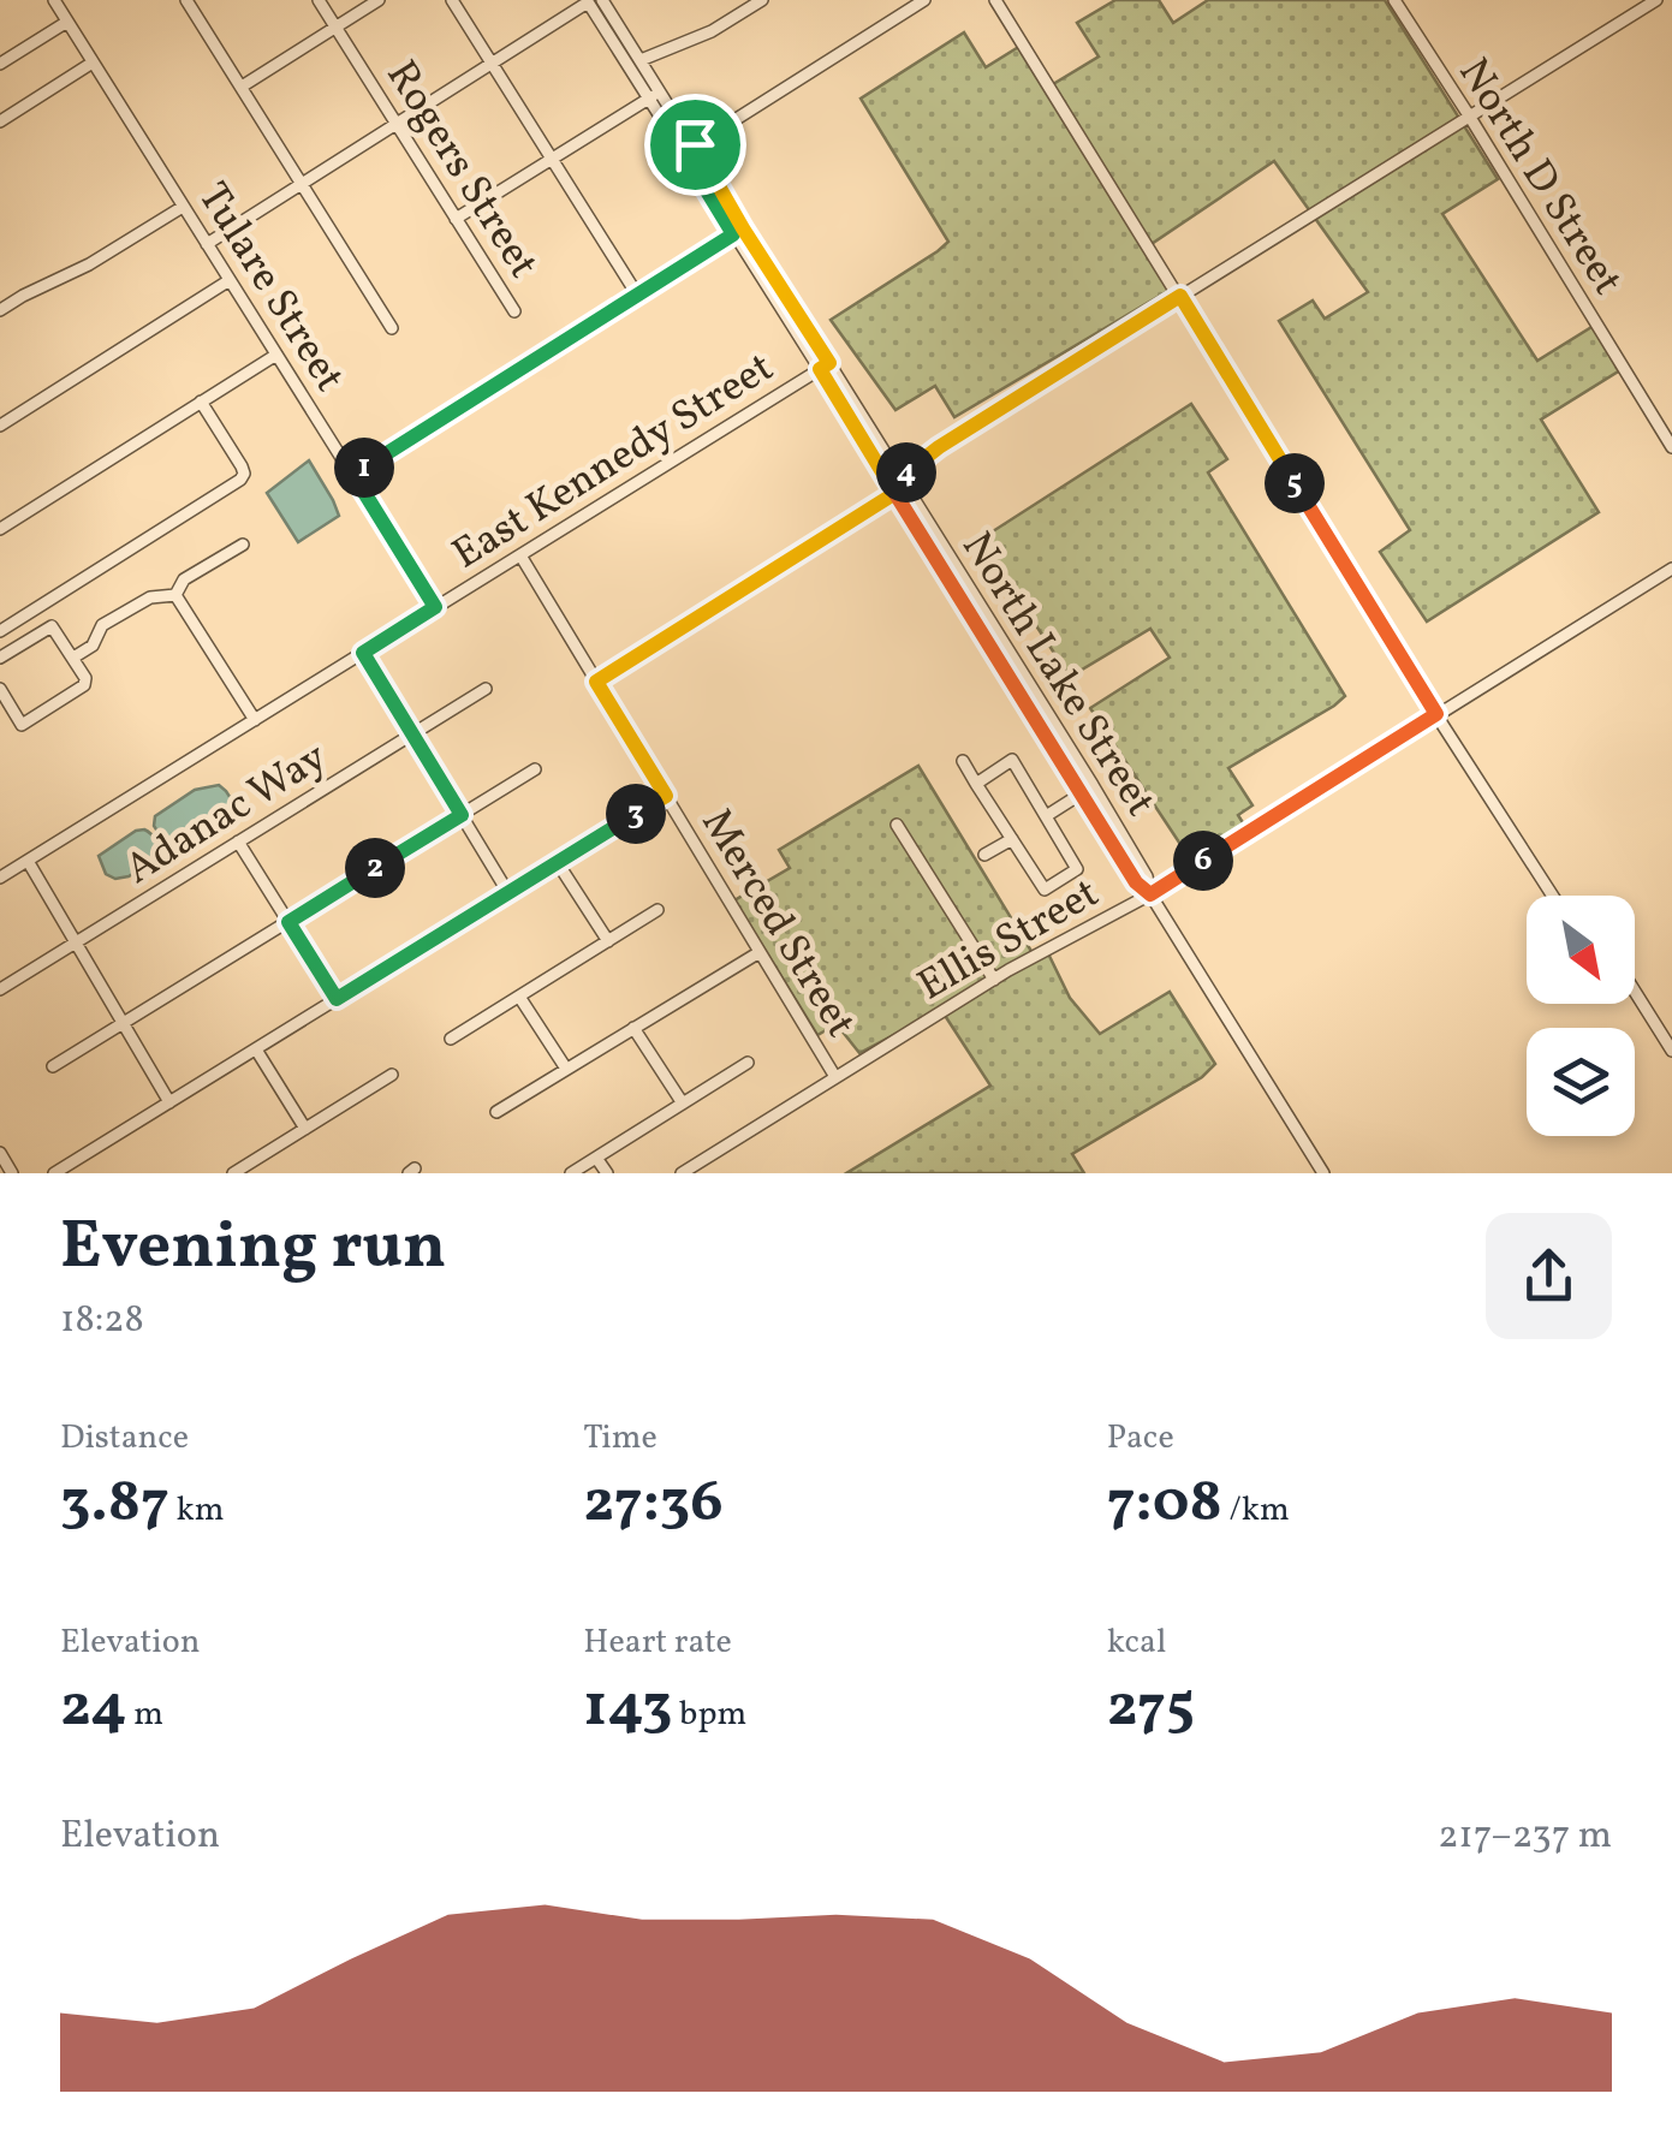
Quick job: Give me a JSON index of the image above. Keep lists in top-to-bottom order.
{
  "streets": {
    "street": [
      "Rogers Street",
      "North D Street",
      "Tulare Street",
      "East Kennedy Street",
      "North Lake Street",
      "Adanac Way",
      "Merced Street",
      "Ellis Street"
    ]
  },
  "crossings": [
    ["Tulare Street", "East Kennedy Street"],
    ["East Kennedy Street", "North Lake Street"],
    ["East Kennedy Street", "Merced Street"],
    ["North Lake Street", "Ellis Street"],
    ["Merced Street", "Ellis Street"]
  ],
  "north": "bottom right",
  "page": {
    "pins": [
      "1",
      "4",
      "5",
      "3",
      "6",
      "2"
    ],
    "heading": ["Evening run", "18:28"],
    "stats": [
      ["Distance", "3.87 km"],
      ["Time", "27:36"],
      ["Pace", "7:08 /km"],
      ["Elevation", "24 m"],
      ["Heart rate", "143 bpm"],
      ["kcal", "275"]
    ],
    "chart": ["Elevation", "217–237 m"]
  }
}
